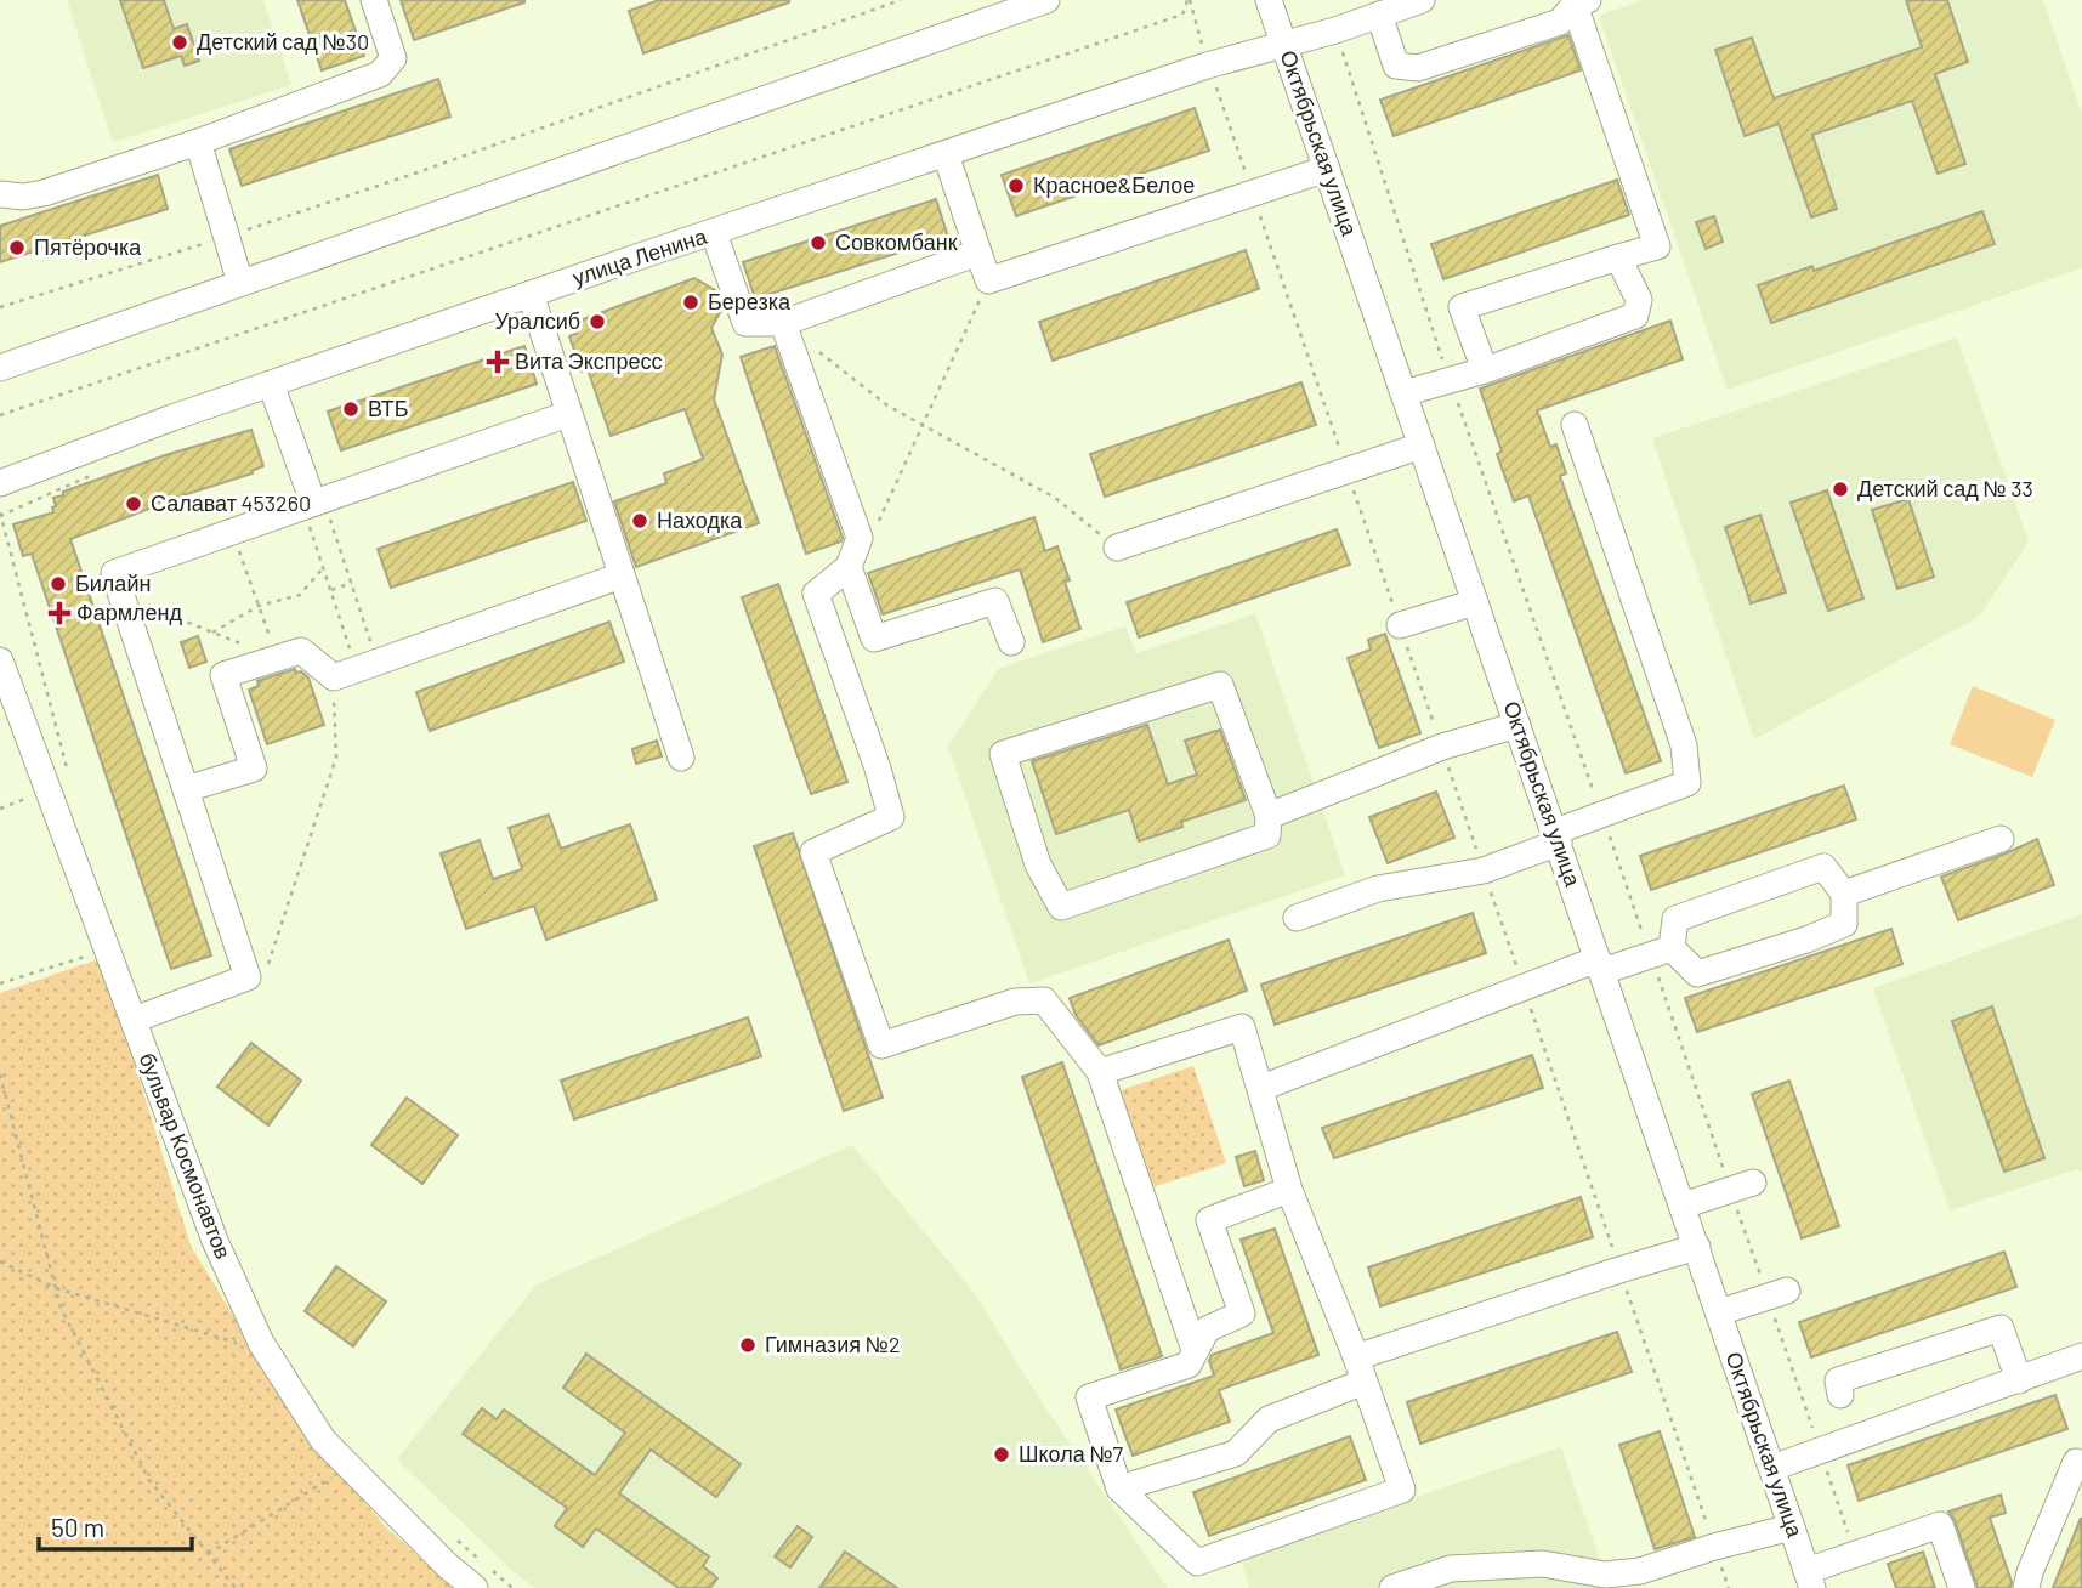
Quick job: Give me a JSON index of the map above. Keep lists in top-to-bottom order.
{
  "streets": {
    "street": ["Октябрьская улица", "улица Ленина", "бульвар Космонавтов"]
  },
  "crossings": [
    ["Октябрьская улица", "улица Ленина"]
  ],
  "places": {
    "other": [
      "Детский сад №30",
      "Красное&Белое",
      "Совкомбанк",
      "Пятёрочка",
      "Березка",
      "Уралсиб",
      "ВТБ",
      "Детский сад № 33",
      "Салават 453260",
      "Находка",
      "Билайн",
      "Гимназия №2",
      "Школа №7"
    ],
    "health": ["Вита Экспресс", "Фармленд"]
  },
  "scale_bar": "50 m"
}
